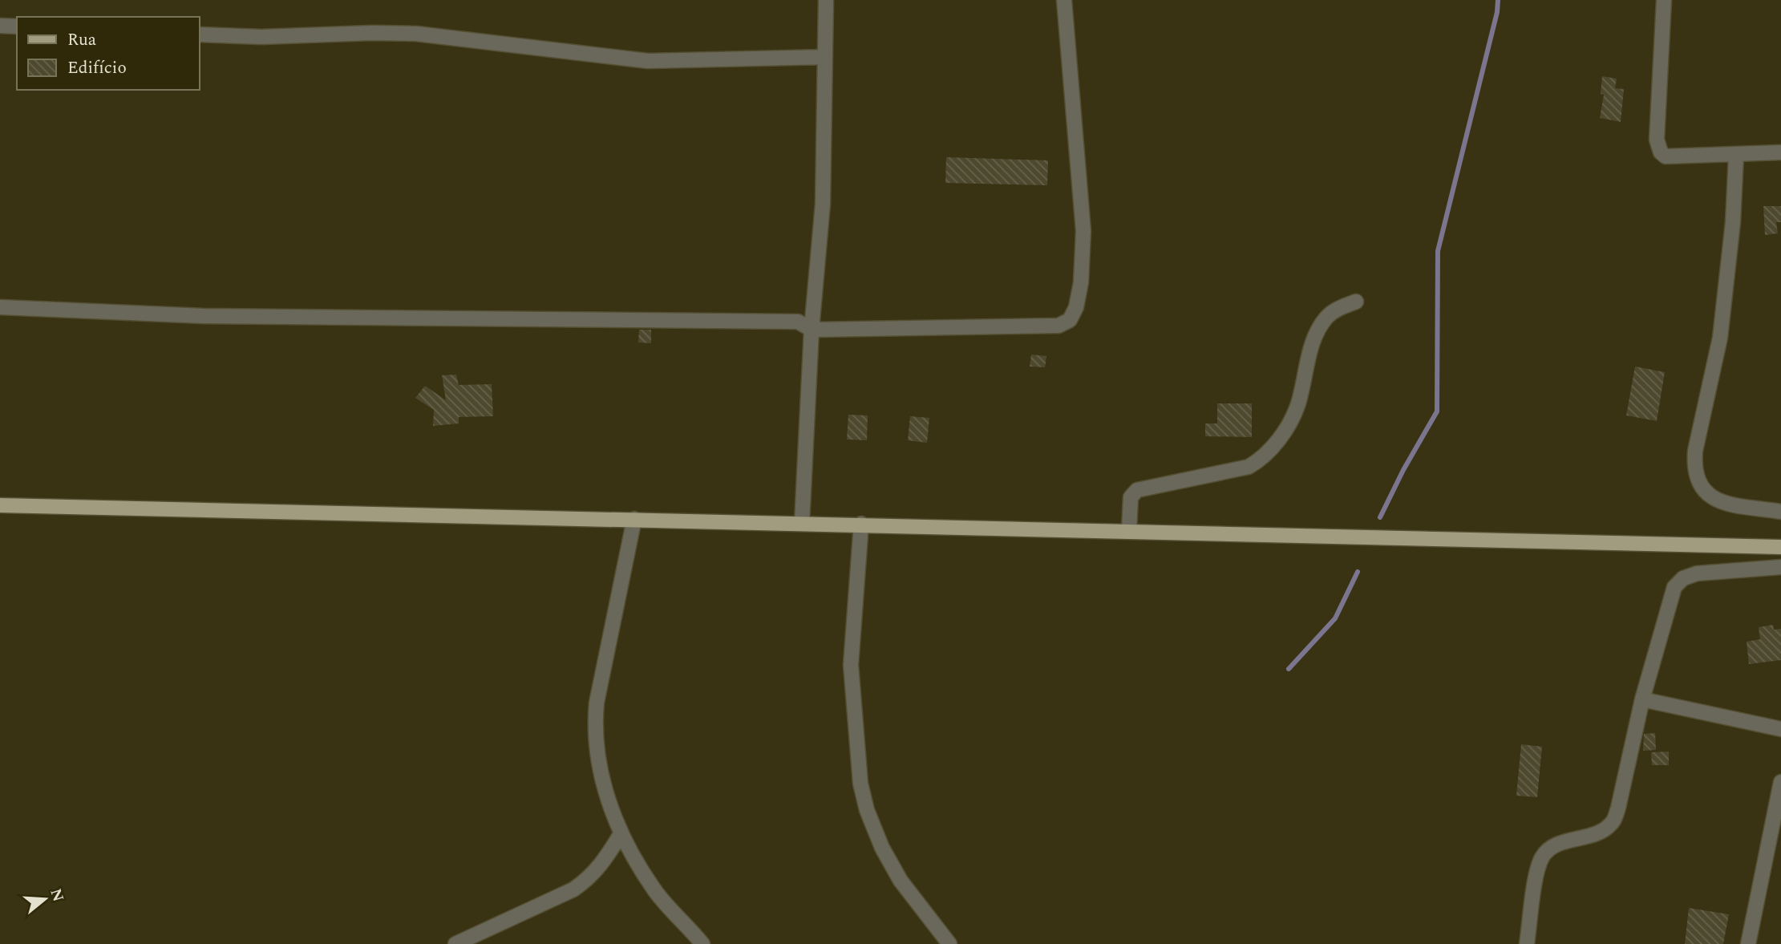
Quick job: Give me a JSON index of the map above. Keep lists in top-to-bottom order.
{
  "legend": ["Rua", "Edifício"],
  "north": "right"
}
